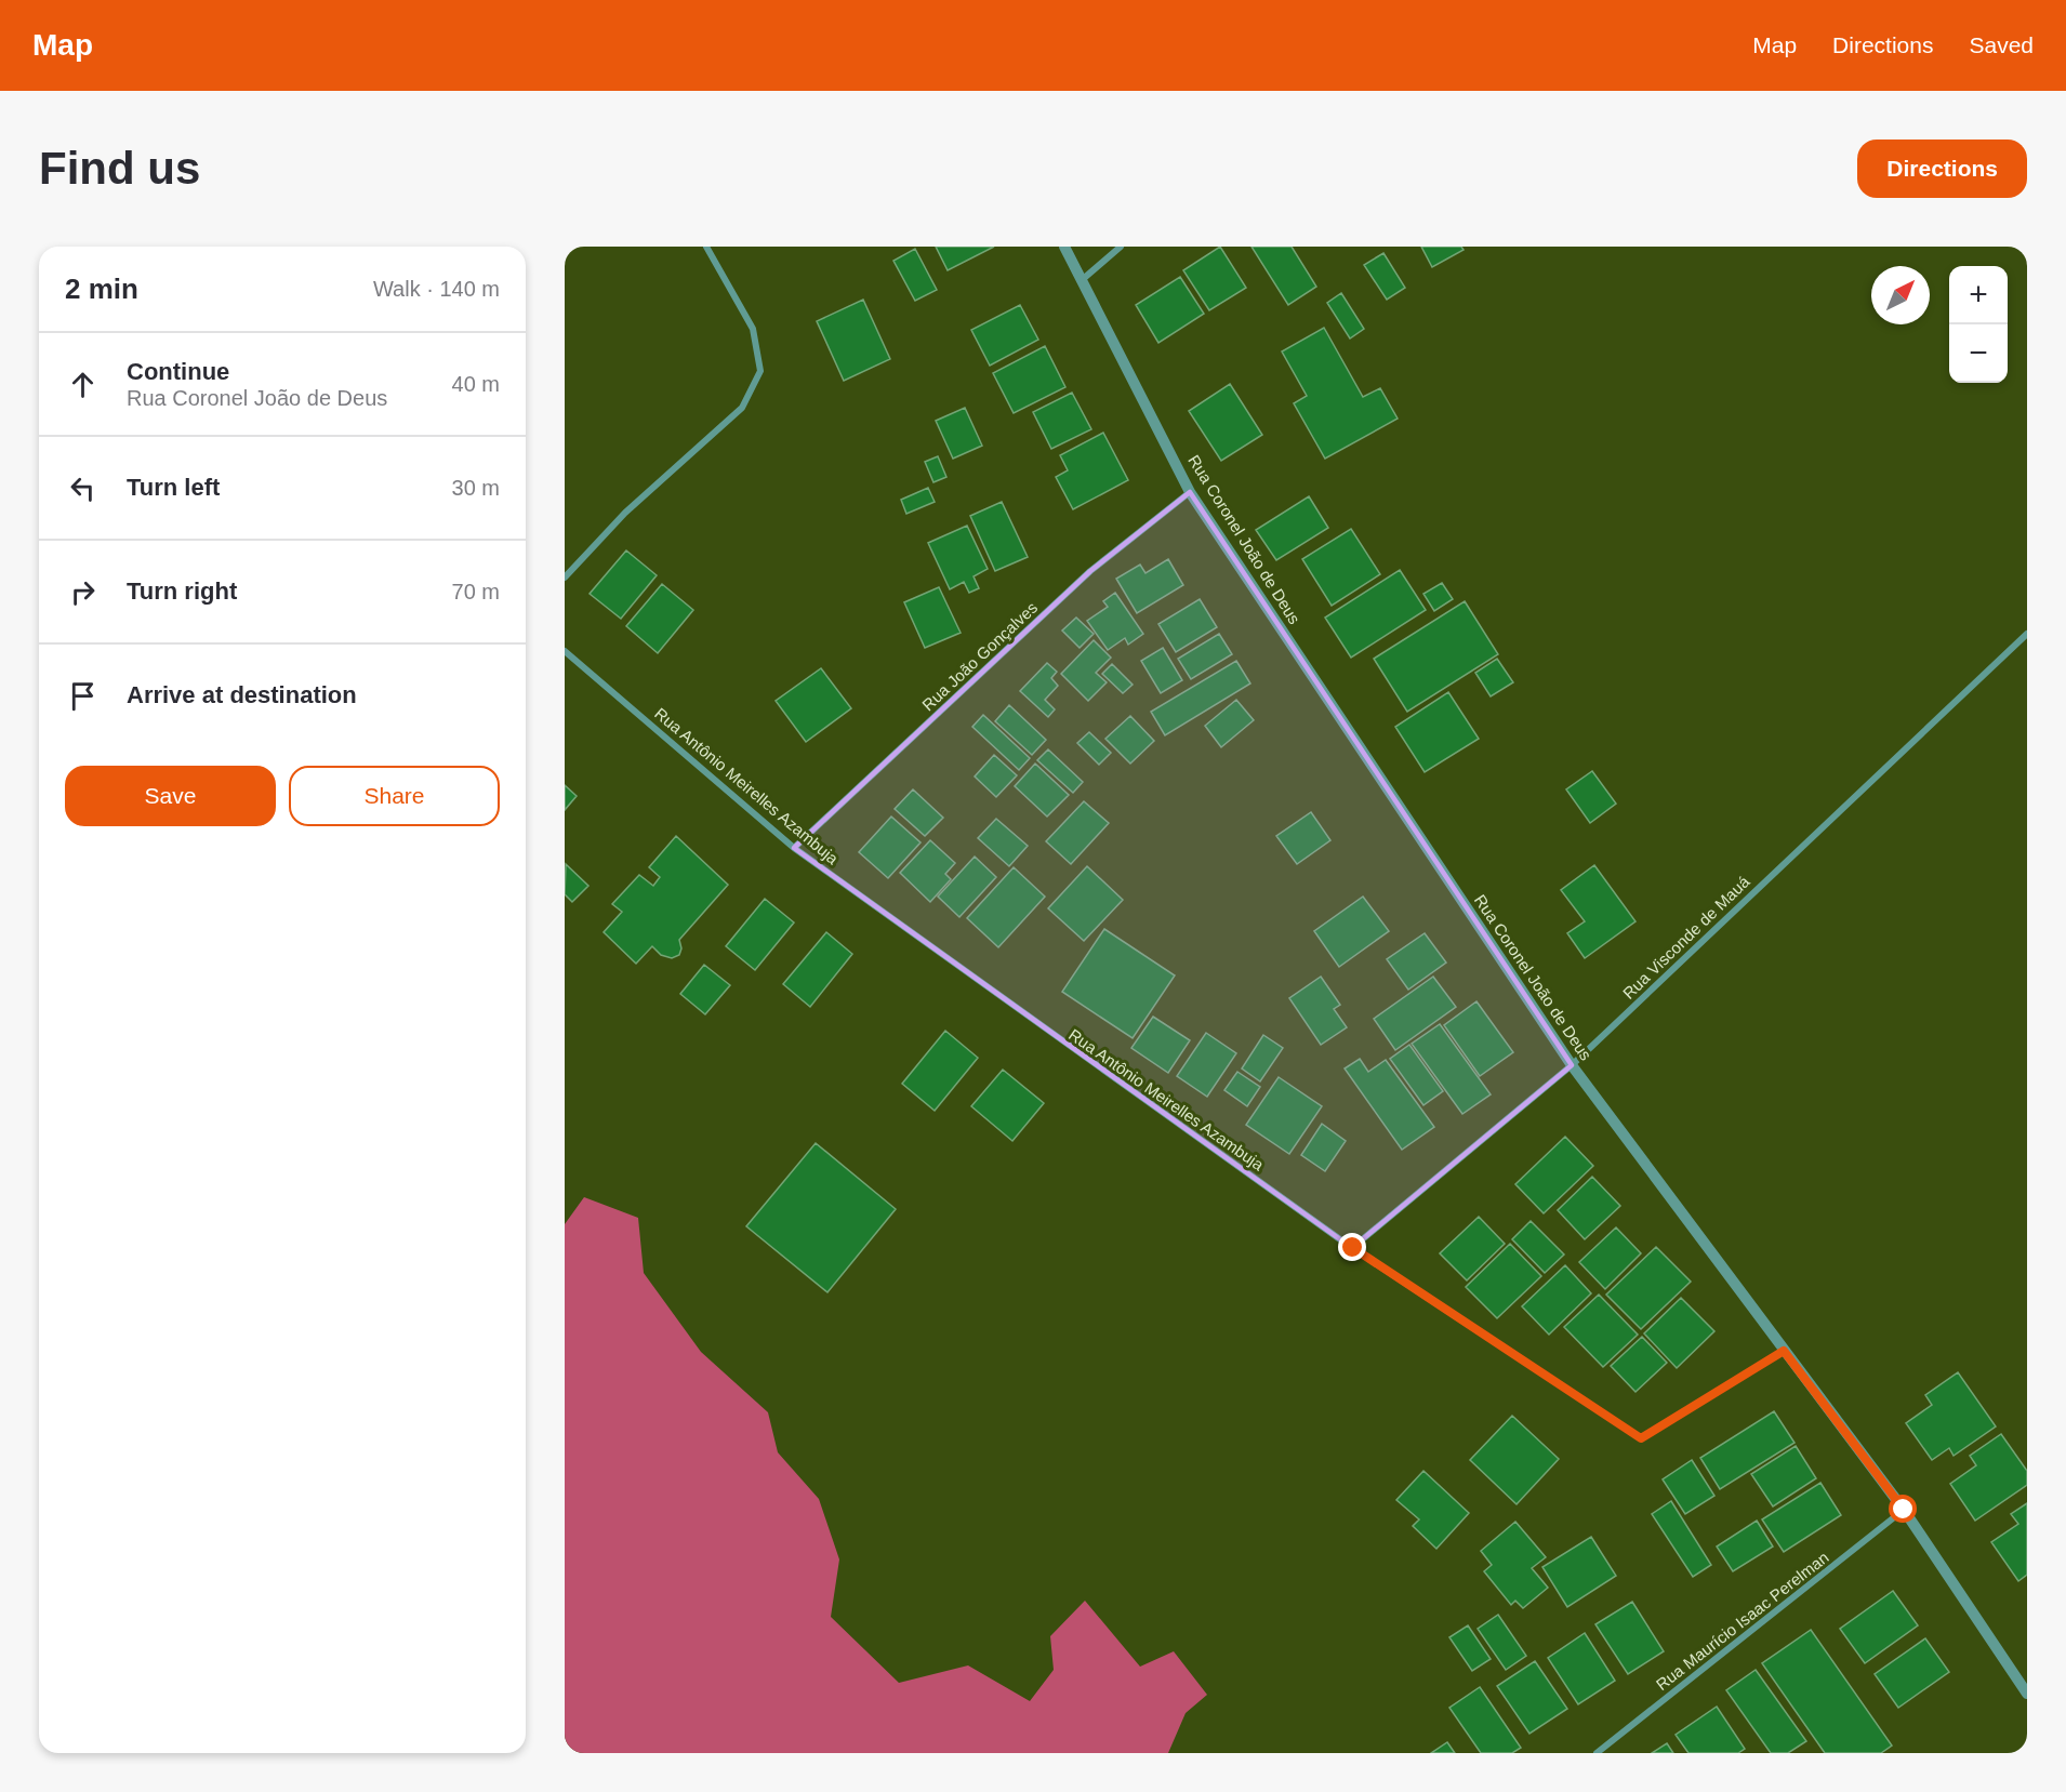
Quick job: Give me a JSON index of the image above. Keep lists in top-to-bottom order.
{
  "streets": {
    "street": [
      "Rua Coronel João de Deus",
      "Rua João Gonçalves",
      "Rua Antônio Meirelles Azambuja",
      "Rua Visconde de Mauá",
      "Rua Maurício Isaac Perelman"
    ]
  },
  "crossings": [
    ["Rua Coronel João de Deus", "Rua João Gonçalves"],
    ["Rua Coronel João de Deus", "Rua Antônio Meirelles Azambuja"],
    ["Rua Coronel João de Deus", "Rua Visconde de Mauá"],
    ["Rua Coronel João de Deus", "Rua Maurício Isaac Perelman"],
    ["Rua João Gonçalves", "Rua Antônio Meirelles Azambuja"],
    ["Rua Antônio Meirelles Azambuja", "Rua Visconde de Mauá"]
  ],
  "north": "top right",
  "page": {
    "header": "Map",
    "nav": ["Map", "Directions", "Saved"],
    "buttons": [
      "Directions",
      ["Save", "Share"]
    ],
    "title": "Find us",
    "heading": ["2 min", "Walk · 140 m"],
    "map_buttons": ["+", "−"],
    "list": [
      ["Continue", "Rua Coronel João de Deus", "40 m"],
      ["Turn left", "30 m"],
      ["Turn right", "70 m"],
      "Arrive at destination"
    ]
  }
}
